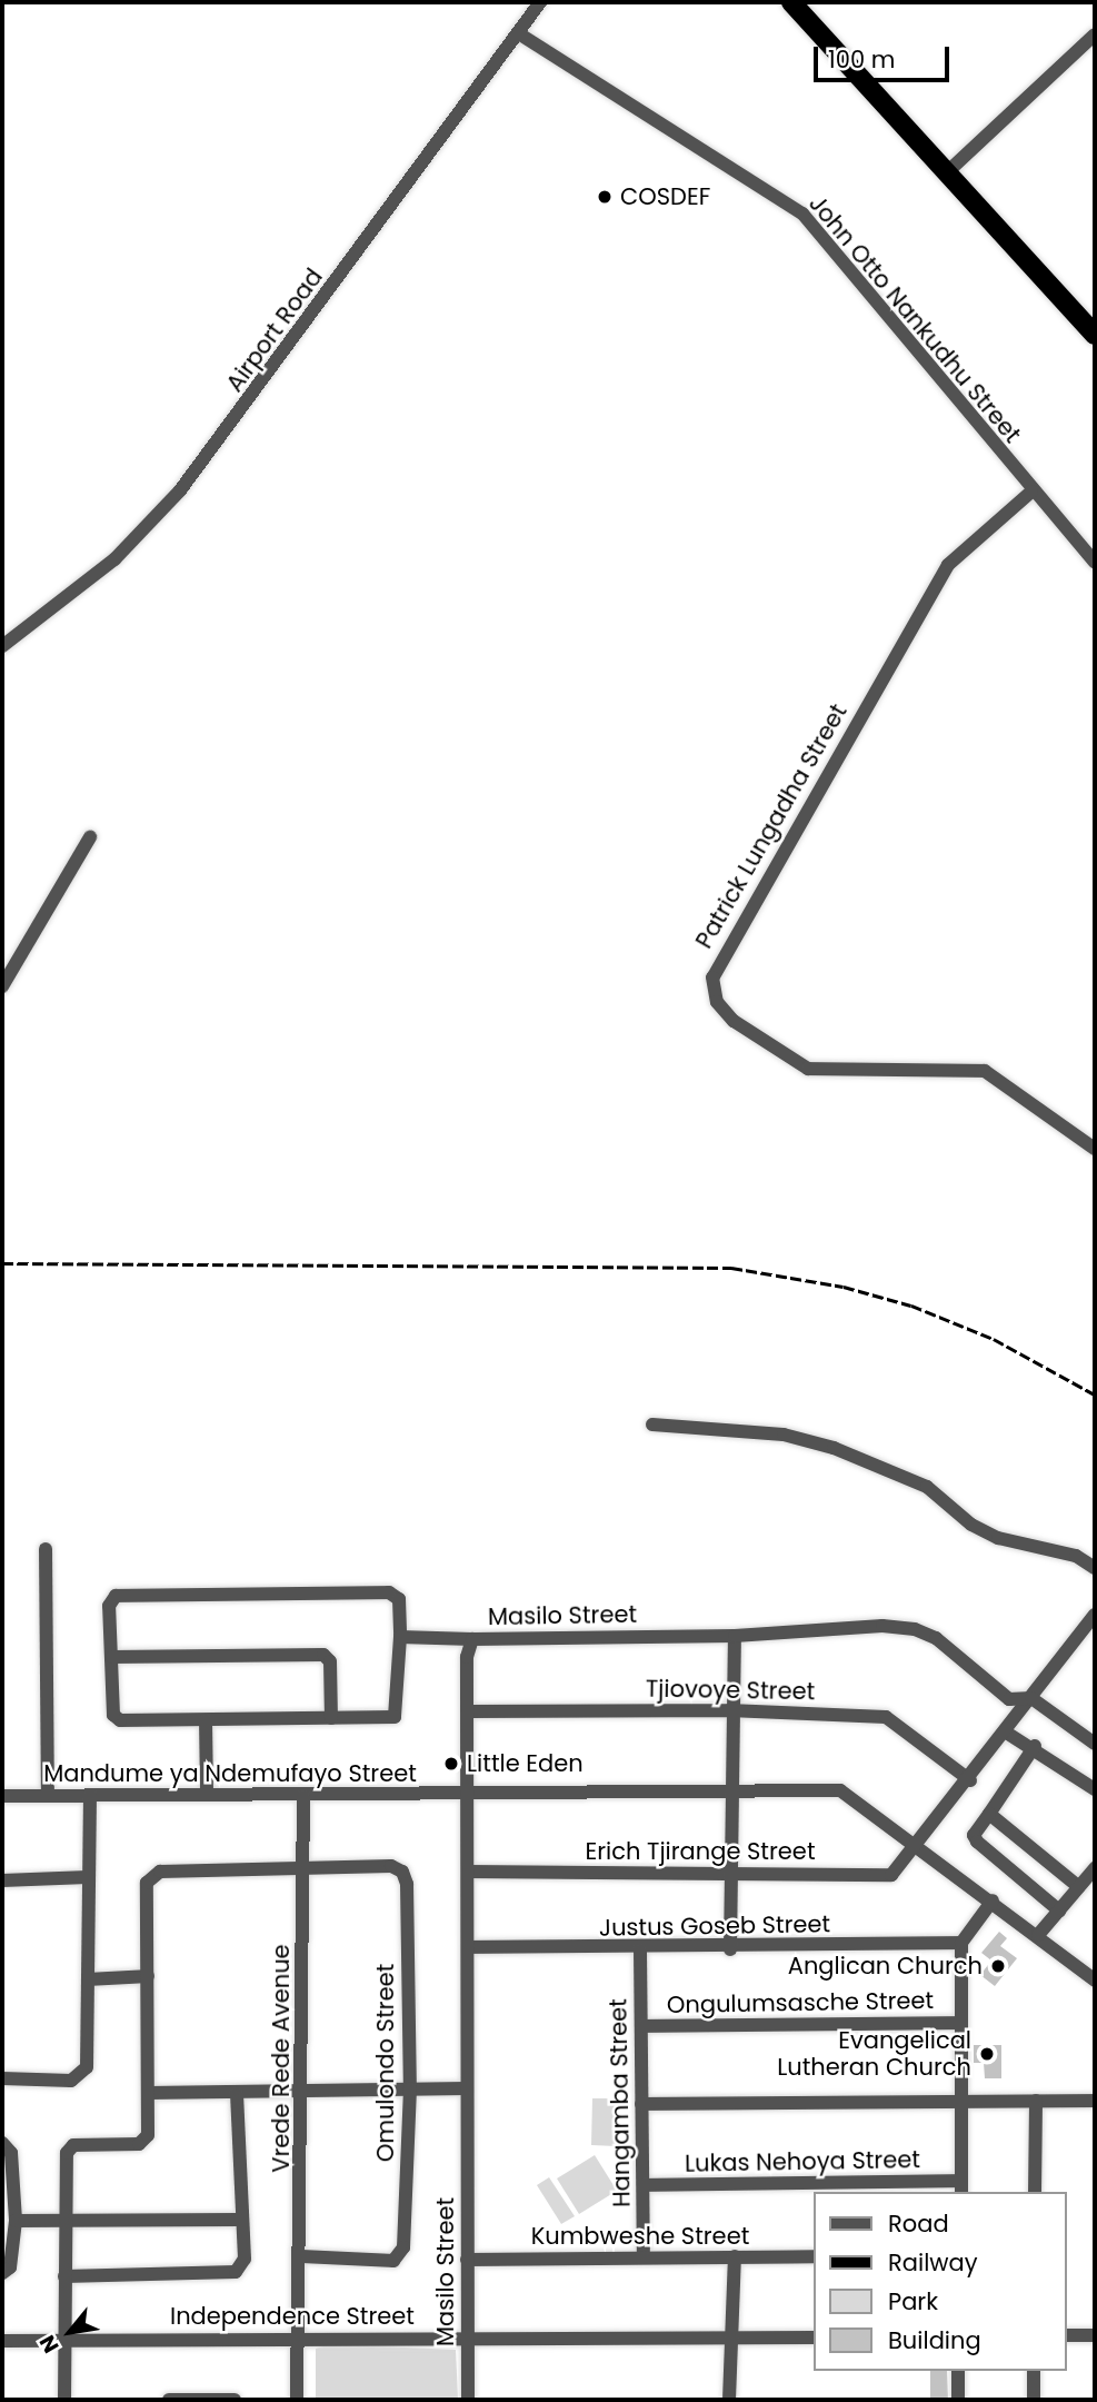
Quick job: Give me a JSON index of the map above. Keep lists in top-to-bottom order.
{
  "streets": {
    "street": [
      "John Otto Nankudhu Street",
      "Airport Road",
      "Patrick Lungadha Street",
      "Masilo Street",
      "Tjiovoye Street",
      "Mandume ya Ndemufayo Street",
      "Erich Tjirange Street",
      "Justus Goseb Street",
      "Ongulumsasche Street",
      "Vrede Rede Avenue",
      "Omulondo Street",
      "Hangamba Street",
      "Lukas Nehoya Street",
      "Kumbweshe Street",
      "Independence Street"
    ]
  },
  "crossings": [
    ["John Otto Nankudhu Street", "Airport Road"],
    ["John Otto Nankudhu Street", "Patrick Lungadha Street"],
    ["Masilo Street", "Tjiovoye Street"],
    ["Masilo Street", "Mandume ya Ndemufayo Street"],
    ["Masilo Street", "Erich Tjirange Street"],
    ["Masilo Street", "Justus Goseb Street"],
    ["Masilo Street", "Kumbweshe Street"],
    ["Masilo Street", "Independence Street"],
    ["Tjiovoye Street", "Erich Tjirange Street"],
    ["Mandume ya Ndemufayo Street", "Erich Tjirange Street"],
    ["Mandume ya Ndemufayo Street", "Vrede Rede Avenue"],
    ["Justus Goseb Street", "Hangamba Street"],
    ["Ongulumsasche Street", "Hangamba Street"],
    ["Vrede Rede Avenue", "Omulondo Street"],
    ["Vrede Rede Avenue", "Independence Street"],
    ["Hangamba Street", "Lukas Nehoya Street"],
    ["Hangamba Street", "Kumbweshe Street"]
  ],
  "places": [
    "COSDEF",
    "Little Eden",
    "Anglican Church",
    "Evangelical Lutheran Church"
  ],
  "legend": [
    "Road",
    "Railway",
    "Park",
    "Building"
  ],
  "scale_bar": "100 m",
  "north": "bottom left"
}
